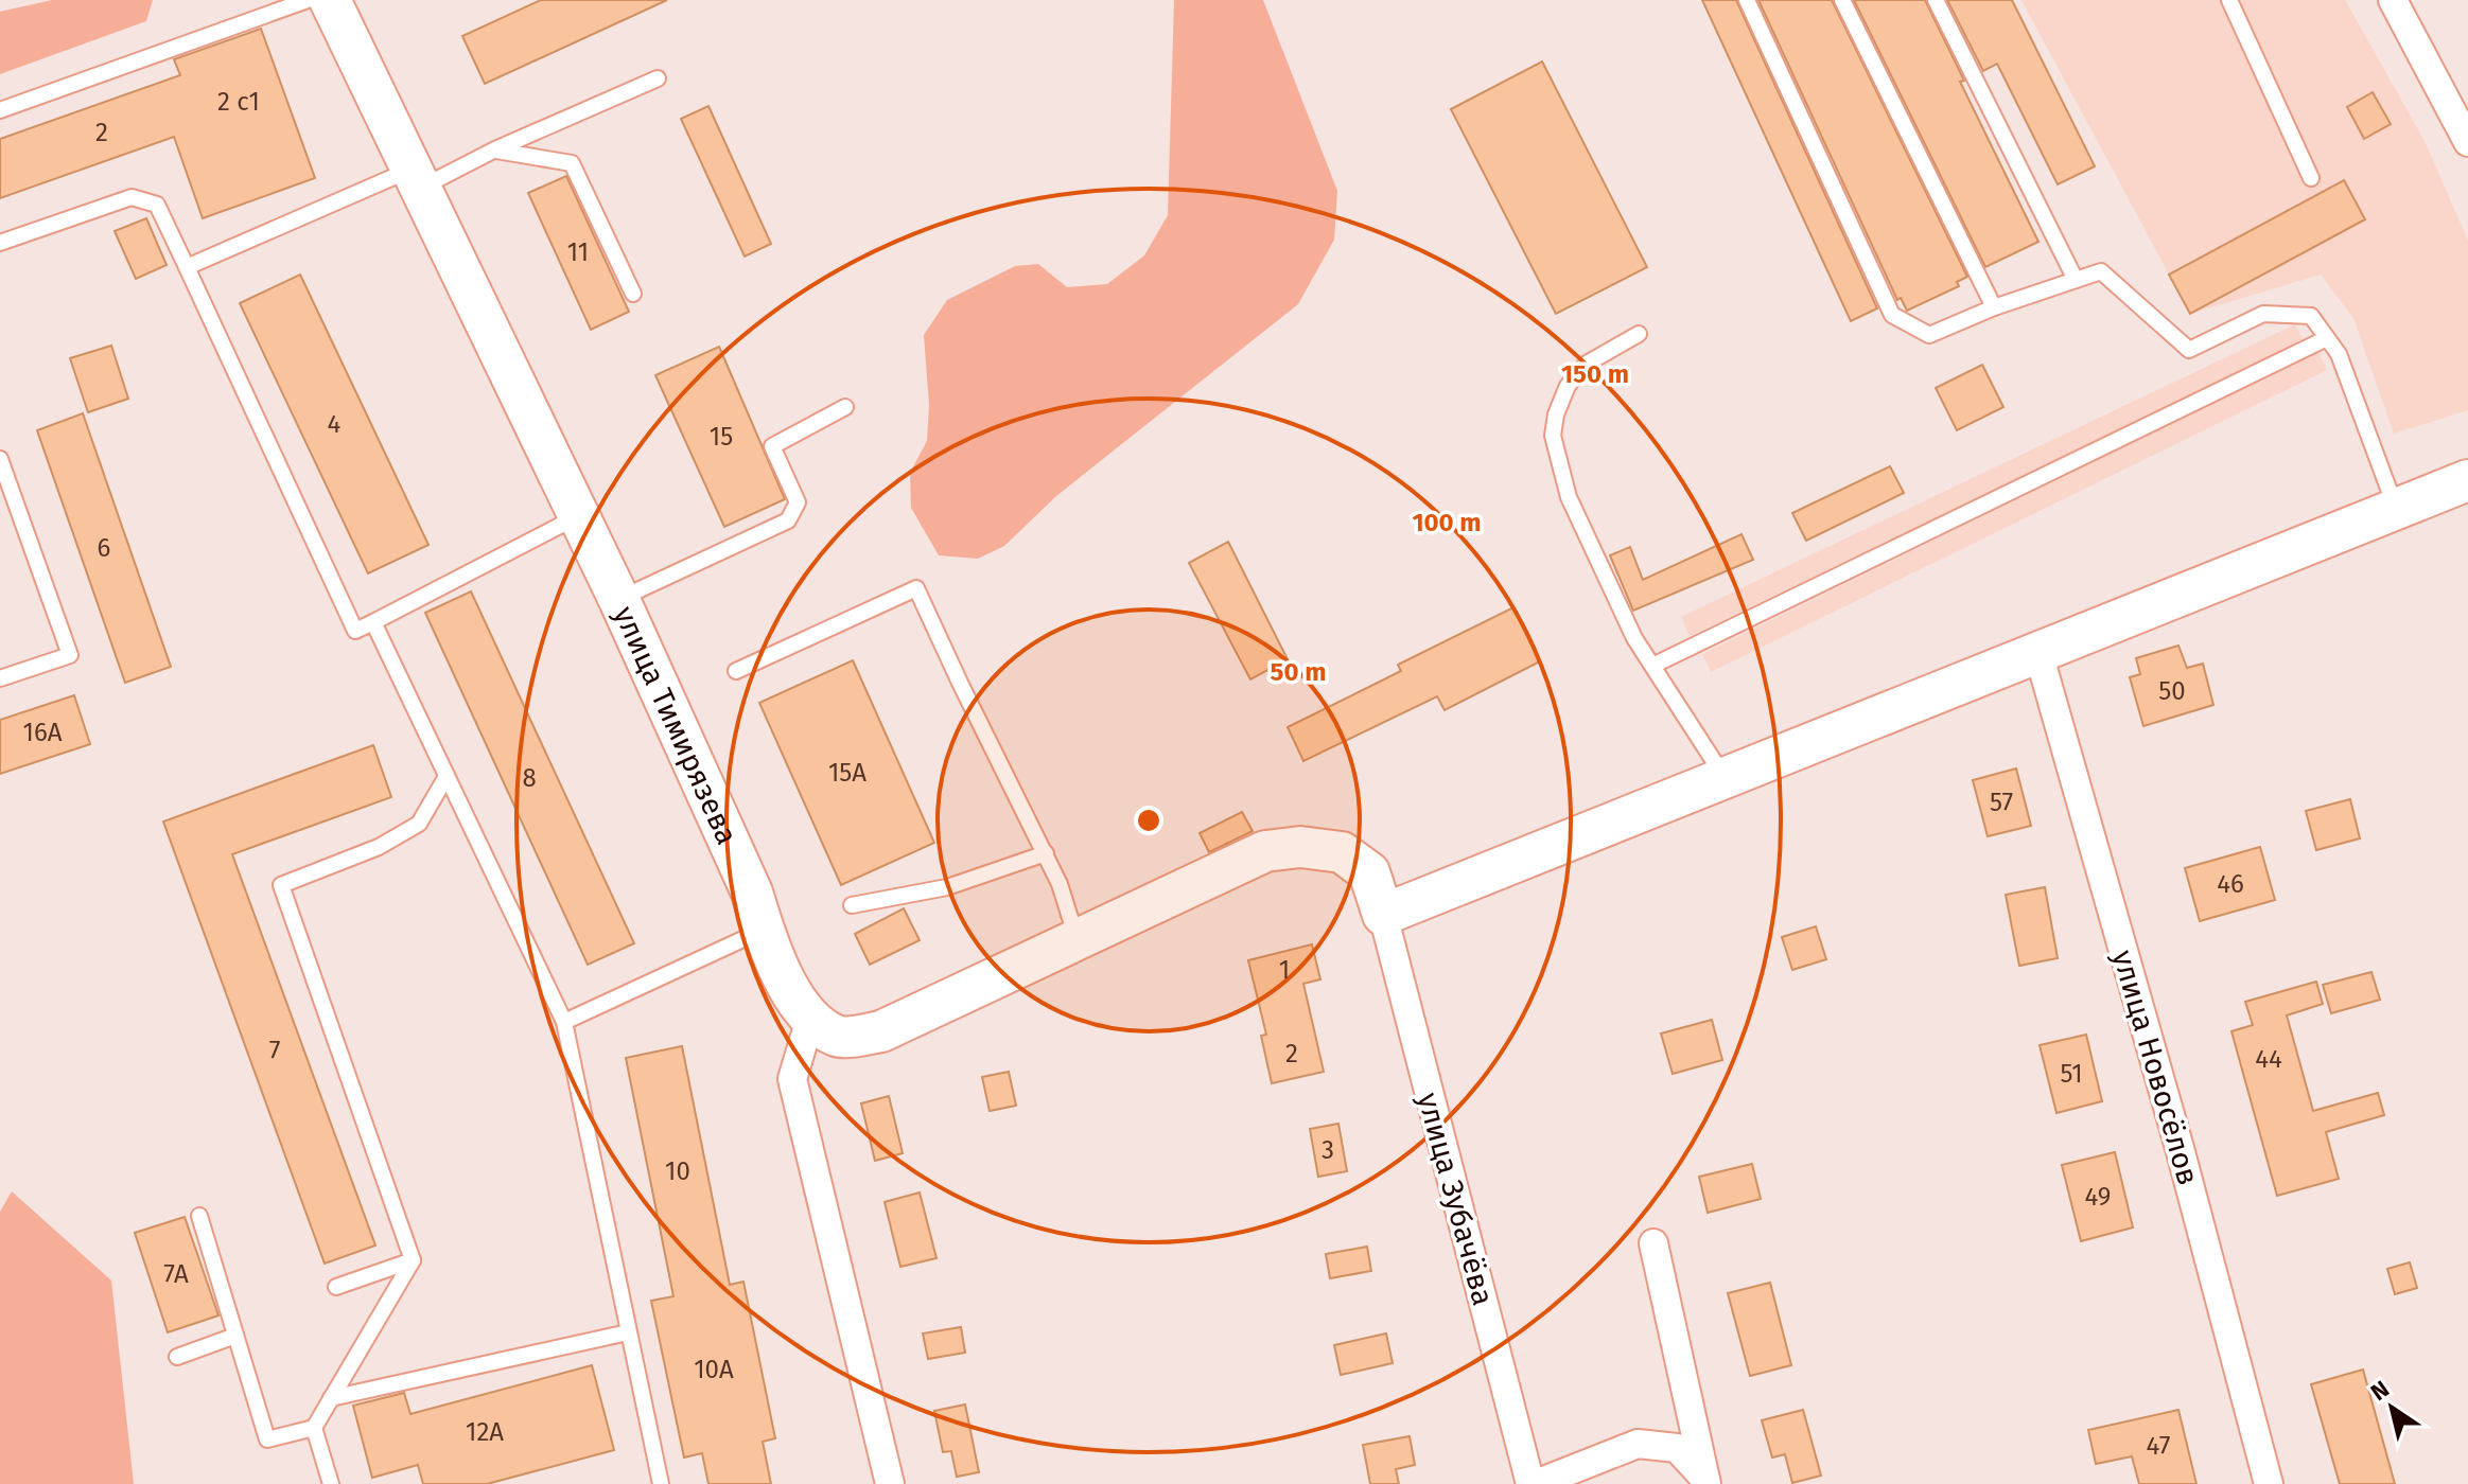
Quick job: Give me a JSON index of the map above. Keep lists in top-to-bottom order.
{
  "streets": {
    "street": ["улица Тимирязева", "улица Новосёлов", "улица Зубачёва"]
  },
  "house_numbers": [
    "2 с1",
    "2",
    "11",
    "4",
    "15",
    "6",
    "50",
    "16А",
    "15А",
    "8",
    "57",
    "46",
    "1",
    "7",
    "2",
    "44",
    "51",
    "3",
    "10",
    "49",
    "7А",
    "10А",
    "12А",
    "47"
  ],
  "north": "top left",
  "rings": ["150 m", "100 m", "50 m"]
}
